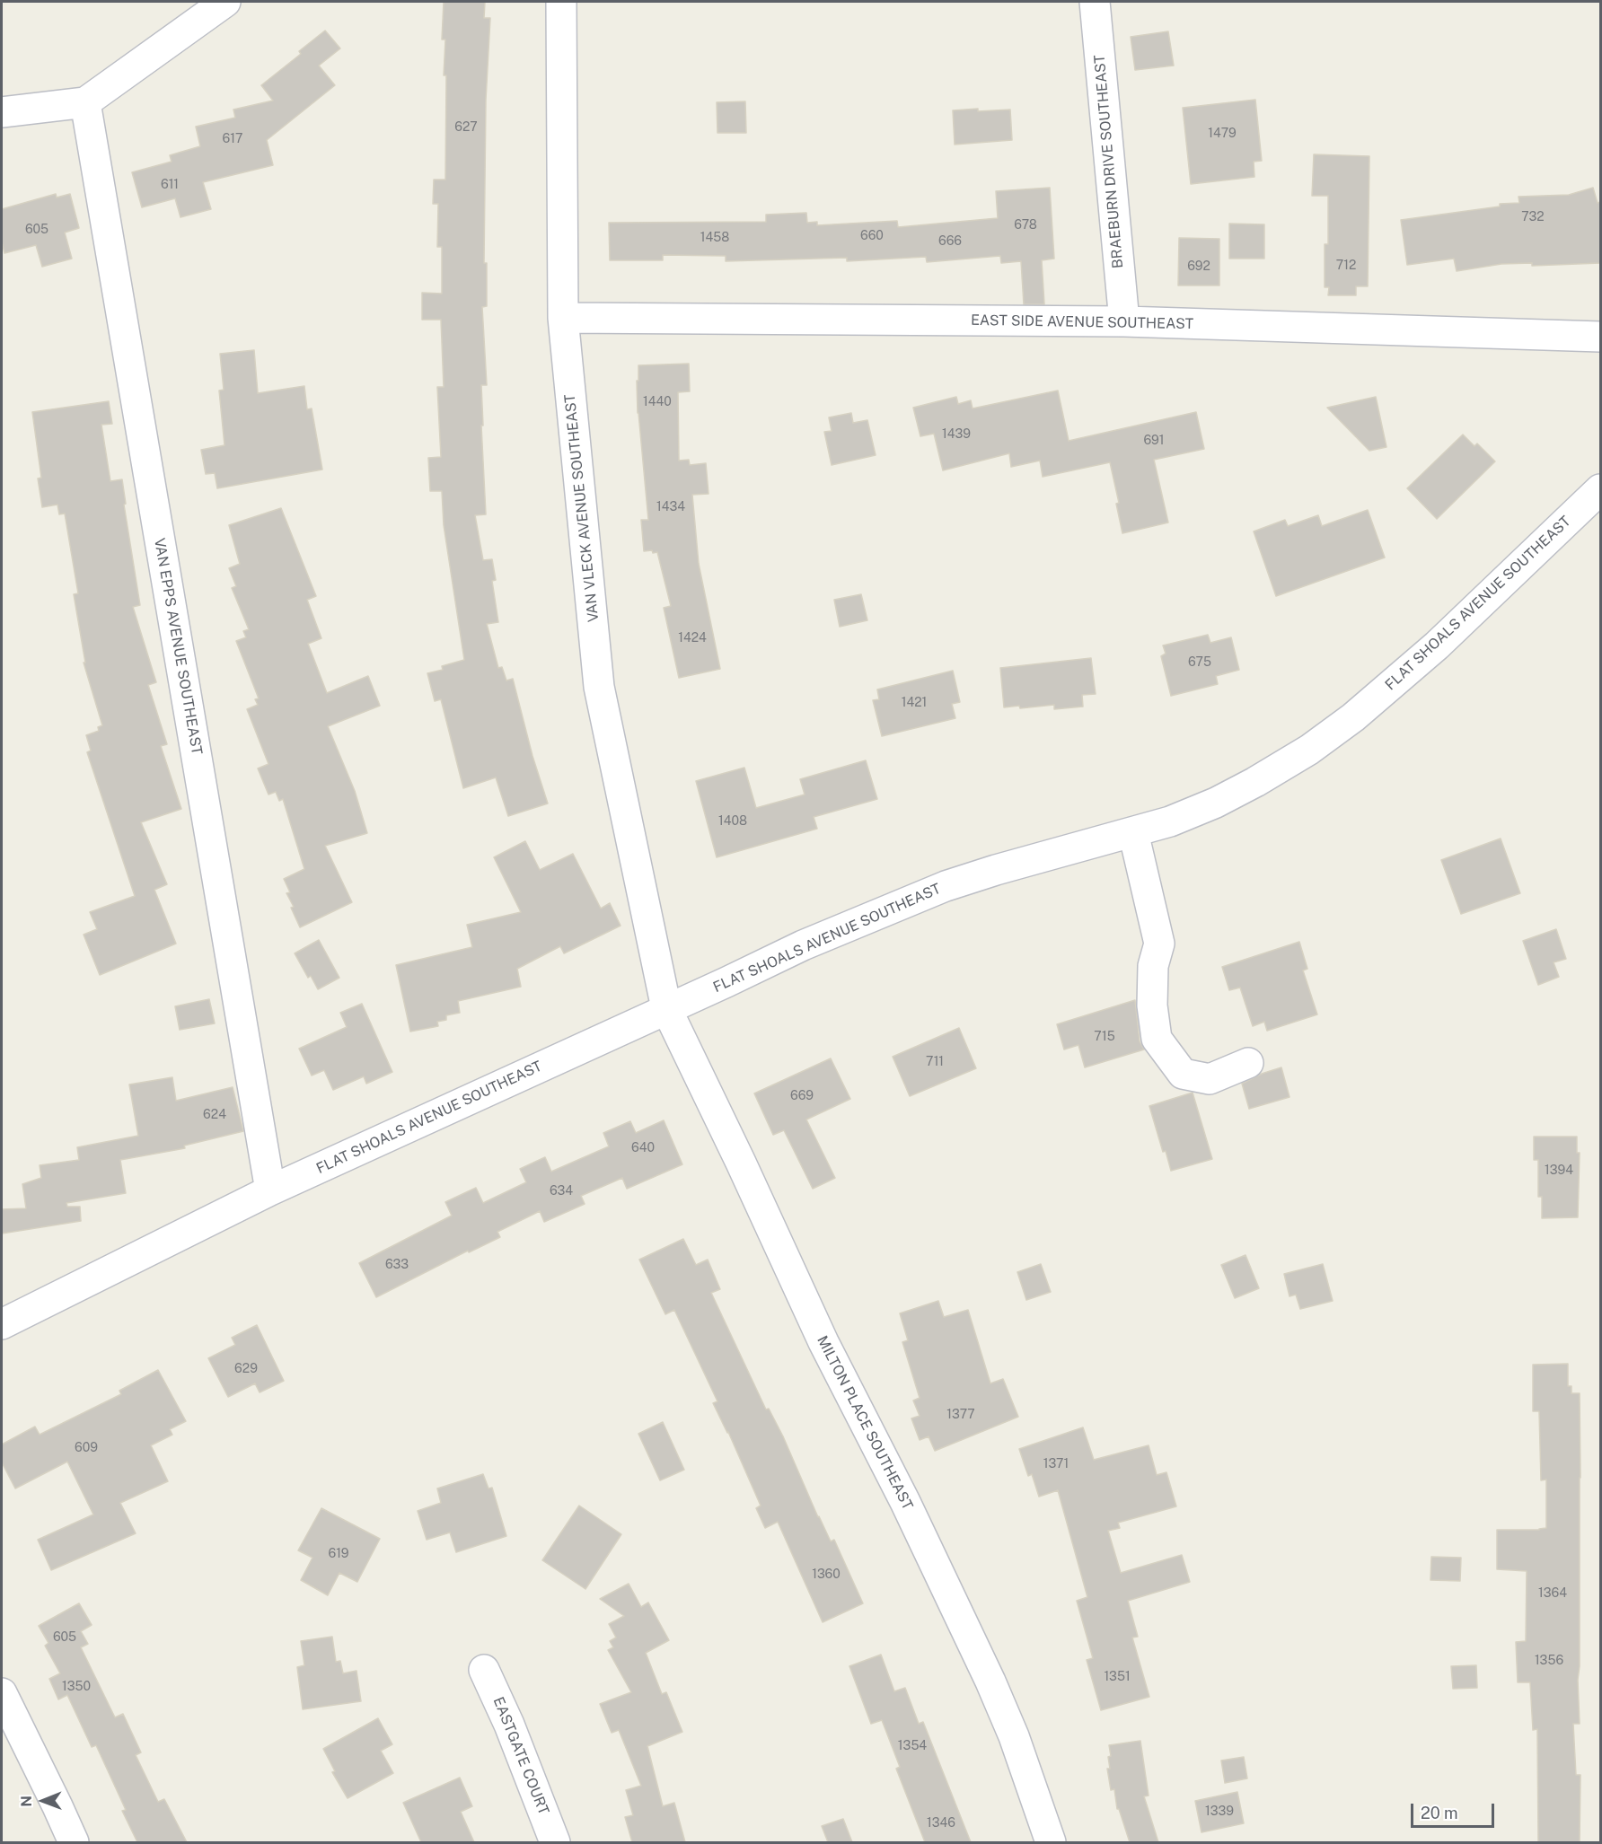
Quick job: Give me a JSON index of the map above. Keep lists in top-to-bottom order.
{
  "streets": {
    "street": [
      "BRAEBURN DRIVE SOUTHEAST",
      "EAST SIDE AVENUE SOUTHEAST",
      "VAN VLECK AVENUE SOUTHEAST",
      "FLAT SHOALS AVENUE SOUTHEAST",
      "VAN EPPS AVENUE SOUTHEAST",
      "MILTON PLACE SOUTHEAST",
      "EASTGATE COURT"
    ]
  },
  "crossings": [
    ["BRAEBURN DRIVE SOUTHEAST", "EAST SIDE AVENUE SOUTHEAST"],
    ["EAST SIDE AVENUE SOUTHEAST", "VAN VLECK AVENUE SOUTHEAST"],
    ["VAN VLECK AVENUE SOUTHEAST", "FLAT SHOALS AVENUE SOUTHEAST"],
    ["VAN VLECK AVENUE SOUTHEAST", "MILTON PLACE SOUTHEAST"],
    ["FLAT SHOALS AVENUE SOUTHEAST", "VAN EPPS AVENUE SOUTHEAST"],
    ["FLAT SHOALS AVENUE SOUTHEAST", "MILTON PLACE SOUTHEAST"]
  ],
  "house_numbers": [
    "627",
    "1479",
    "617",
    "611",
    "732",
    "678",
    "605",
    "660",
    "1458",
    "666",
    "712",
    "692",
    "1440",
    "1439",
    "691",
    "1434",
    "1424",
    "675",
    "1421",
    "1408",
    "715",
    "711",
    "669",
    "624",
    "640",
    "1394",
    "634",
    "633",
    "629",
    "1377",
    "609",
    "1371",
    "619",
    "1360",
    "1364",
    "605",
    "1356",
    "1351",
    "1350",
    "1354",
    "1339",
    "1346"
  ],
  "scale_bar": "20 m",
  "north": "left"
}
